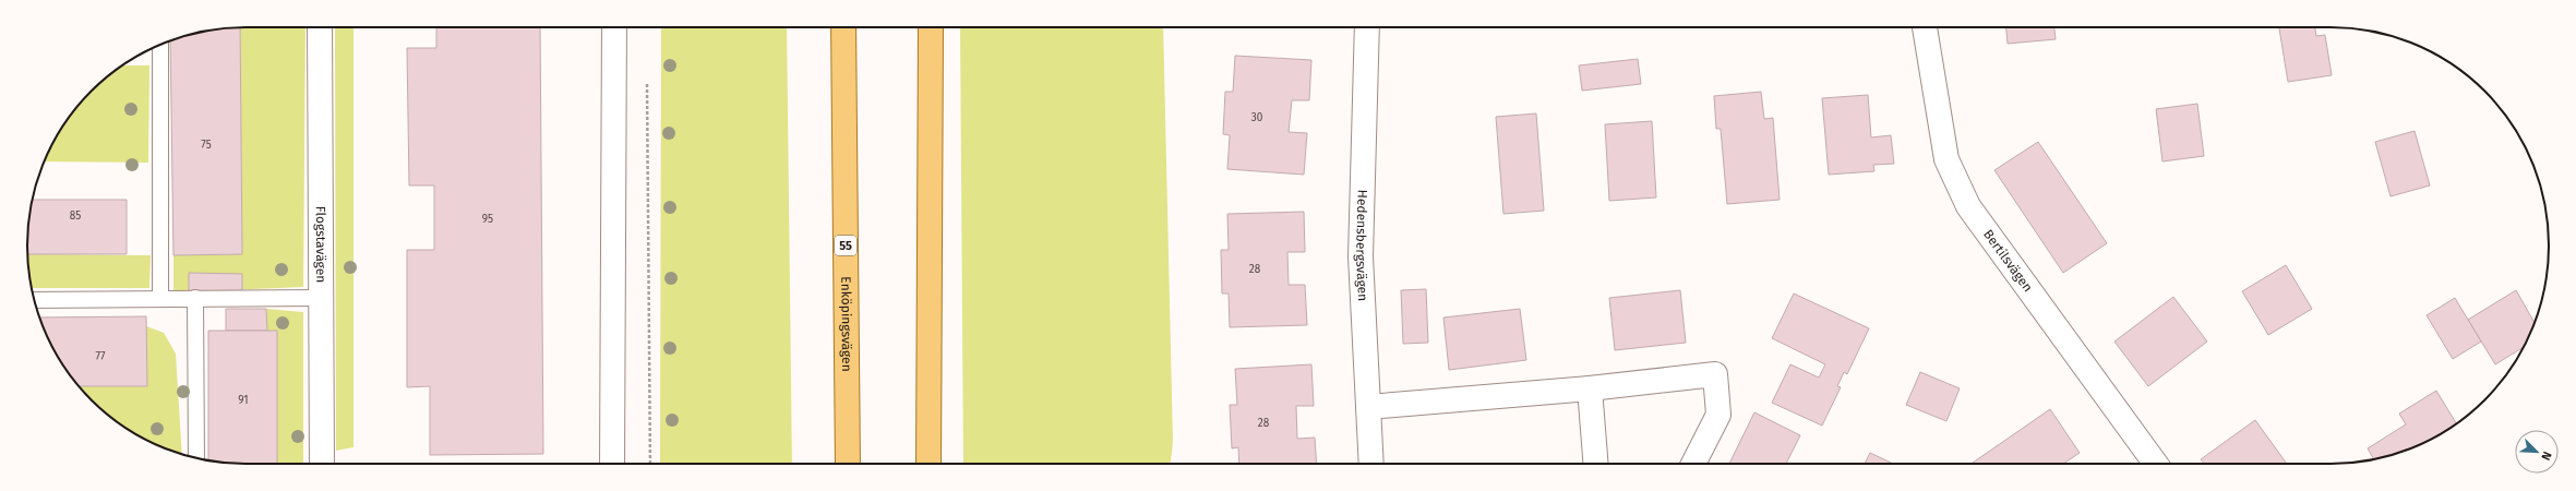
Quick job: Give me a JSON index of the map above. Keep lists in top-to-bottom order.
{
  "streets": {
    "main road": ["55", "Enköpingsvägen"],
    "street": ["Flogstavägen", "Hedensbergsvägen", "Bertilsvägen"]
  },
  "house_numbers": [
    "30",
    "75",
    "85",
    "95",
    "28",
    "77",
    "91",
    "28"
  ],
  "north": "bottom right"
}
